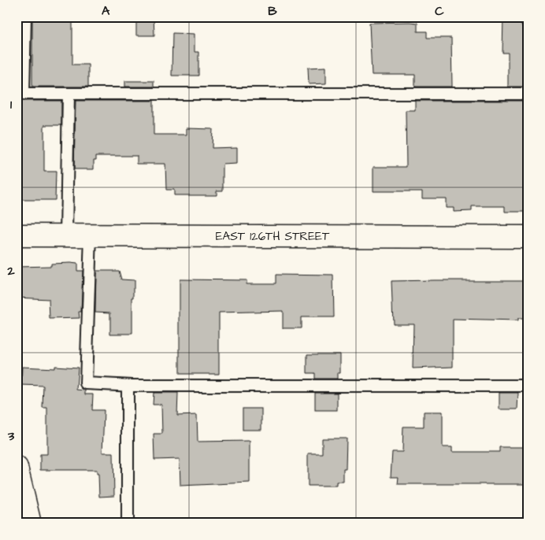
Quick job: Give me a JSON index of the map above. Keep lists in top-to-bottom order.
{
  "streets": {
    "street": ["EAST 126TH STREET"]
  },
  "grid": {
    "columns": ["A", "B", "C"],
    "rows": ["1", "2", "3"]
  }
}
